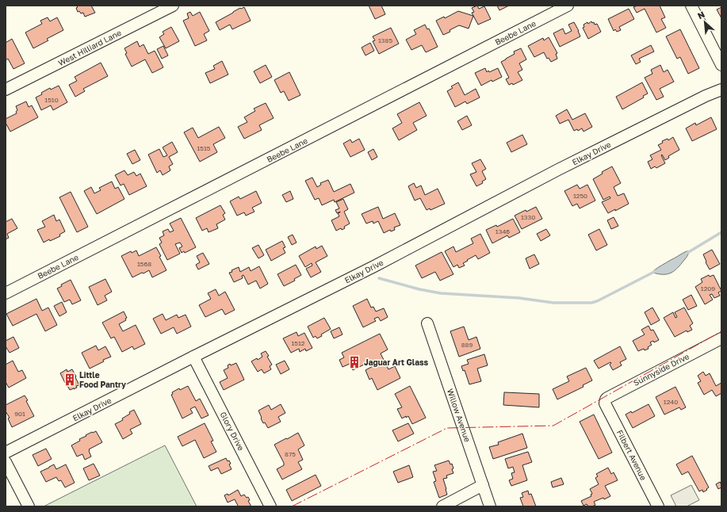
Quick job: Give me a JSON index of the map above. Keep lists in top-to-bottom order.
{
  "streets": {
    "street": [
      "Beebe Lane",
      "West Hilliard Lane",
      "Elkay Drive",
      "Sunnyside Drive",
      "Willow Avenue",
      "Glory Drive",
      "Filbert Avenue"
    ]
  },
  "crossings": [
    ["Elkay Drive", "Glory Drive"],
    ["Sunnyside Drive", "Filbert Avenue"]
  ],
  "places": {
    "building": ["Jaguar Art Glass", "Little Food Pantry"]
  },
  "house_numbers": [
    "1385",
    "1510",
    "1515",
    "1250",
    "1330",
    "1346",
    "1568",
    "1209",
    "1512",
    "889",
    "1240",
    "901",
    "875"
  ],
  "north": "top left"
}
